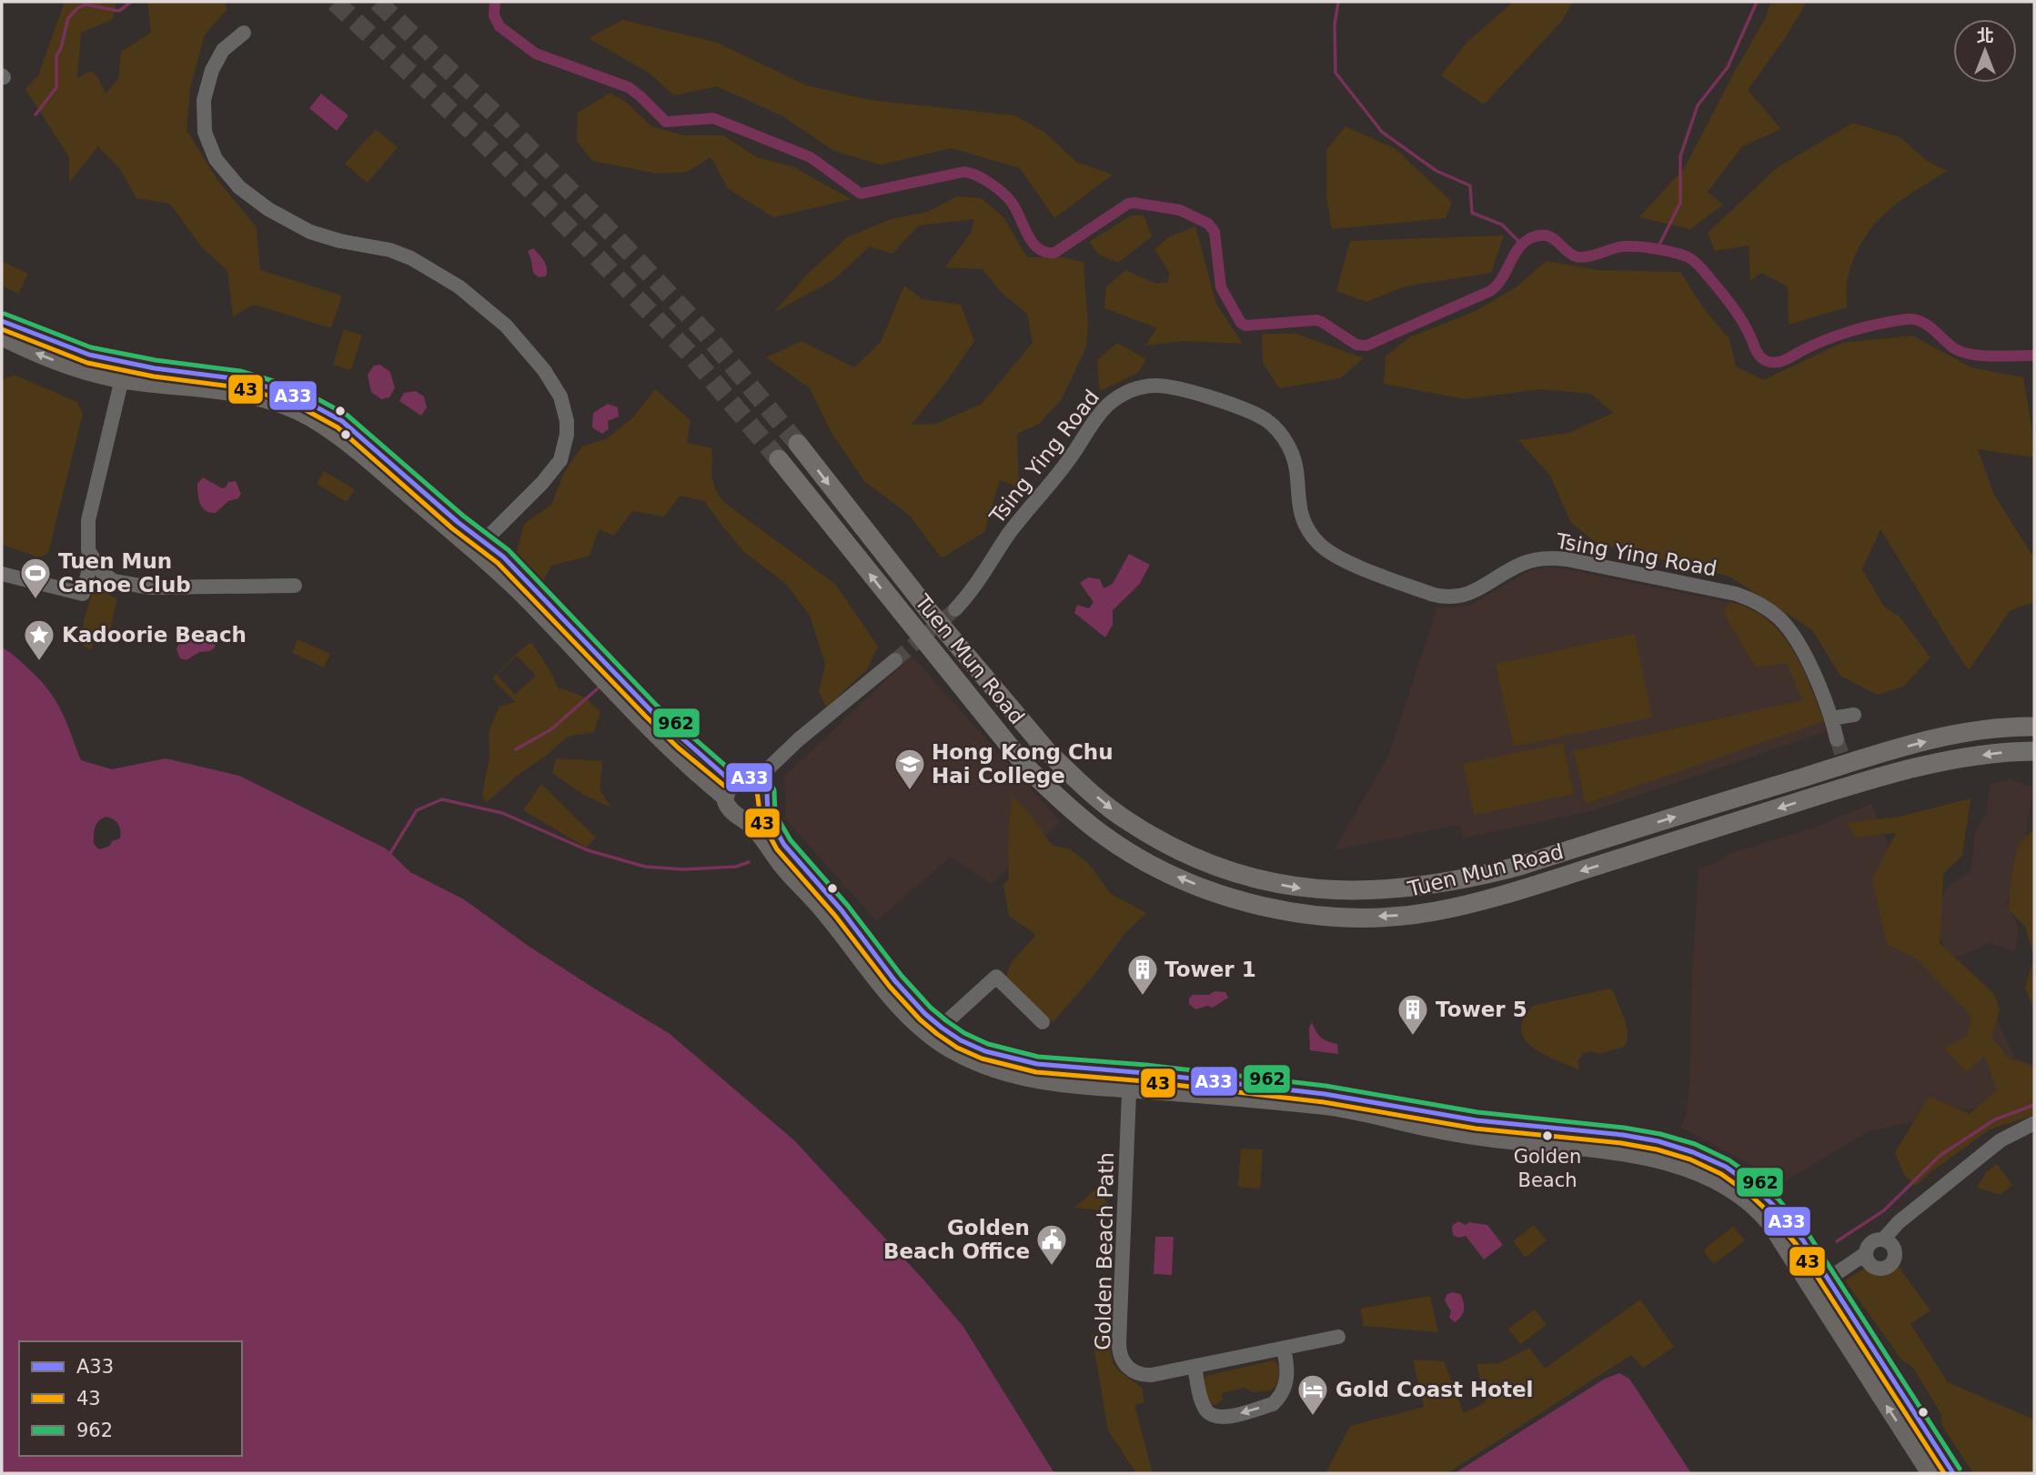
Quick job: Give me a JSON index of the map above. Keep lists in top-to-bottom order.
{
  "streets": {
    "highway": ["Tuen Mun Road"],
    "street": ["Tsing Ying Road", "Golden Beach Path"]
  },
  "places": {
    "sports": ["Tuen Mun Canoe Club"],
    "place": ["Kadoorie Beach"],
    "school or university": ["Hong Kong Chu Hai College"],
    "building": ["Tower 1", "Tower 5"],
    "other": ["Golden Beach"],
    "public building": ["Golden Beach Office"],
    "hotel": ["Gold Coast Hotel"]
  },
  "lines": ["transit line 962", "transit line A33", "transit line 43"],
  "legend": ["A33", "43", "962"],
  "north": "top"
}
